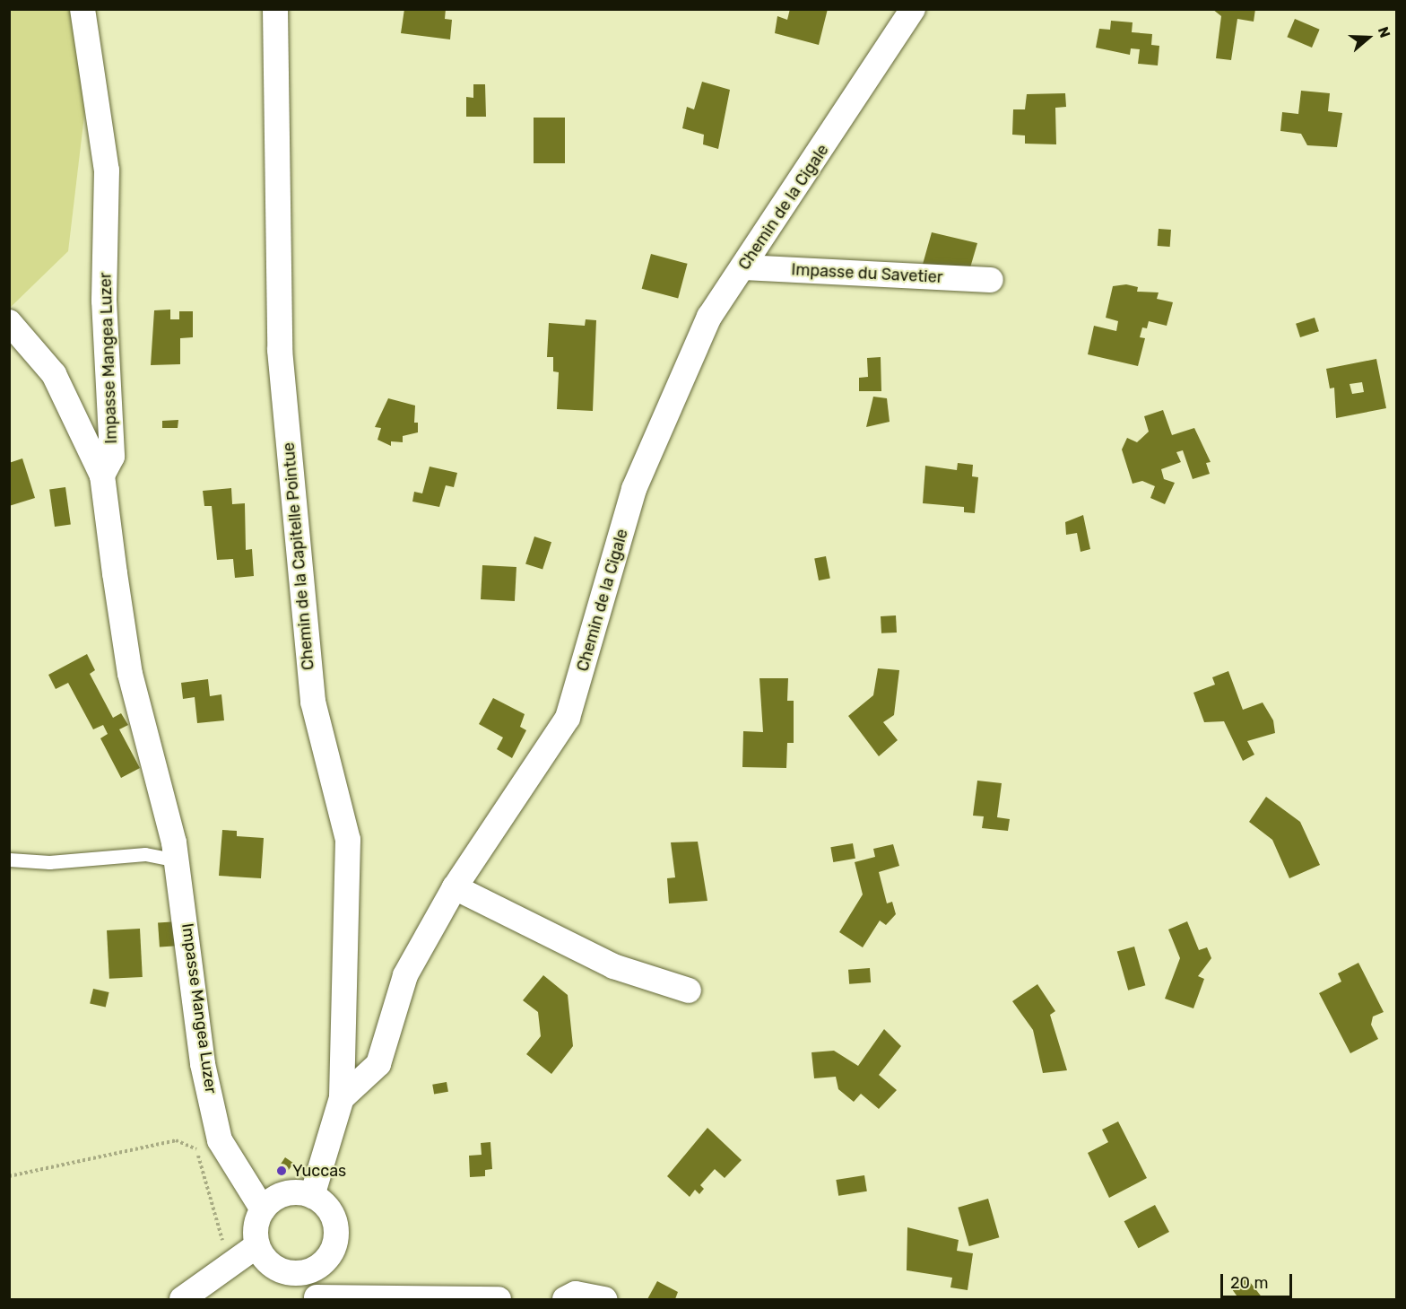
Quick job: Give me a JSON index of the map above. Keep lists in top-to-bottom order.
{
  "streets": {
    "street": [
      "Chemin de la Cigale",
      "Impasse du Savetier",
      "Impasse Mangea Luzer",
      "Chemin de la Capitelle Pointue"
    ]
  },
  "crossings": [
    ["Chemin de la Cigale", "Impasse du Savetier"],
    ["Chemin de la Cigale", "Chemin de la Capitelle Pointue"]
  ],
  "places": ["Yuccas"],
  "scale_bar": "20 m",
  "north": "right"
}
